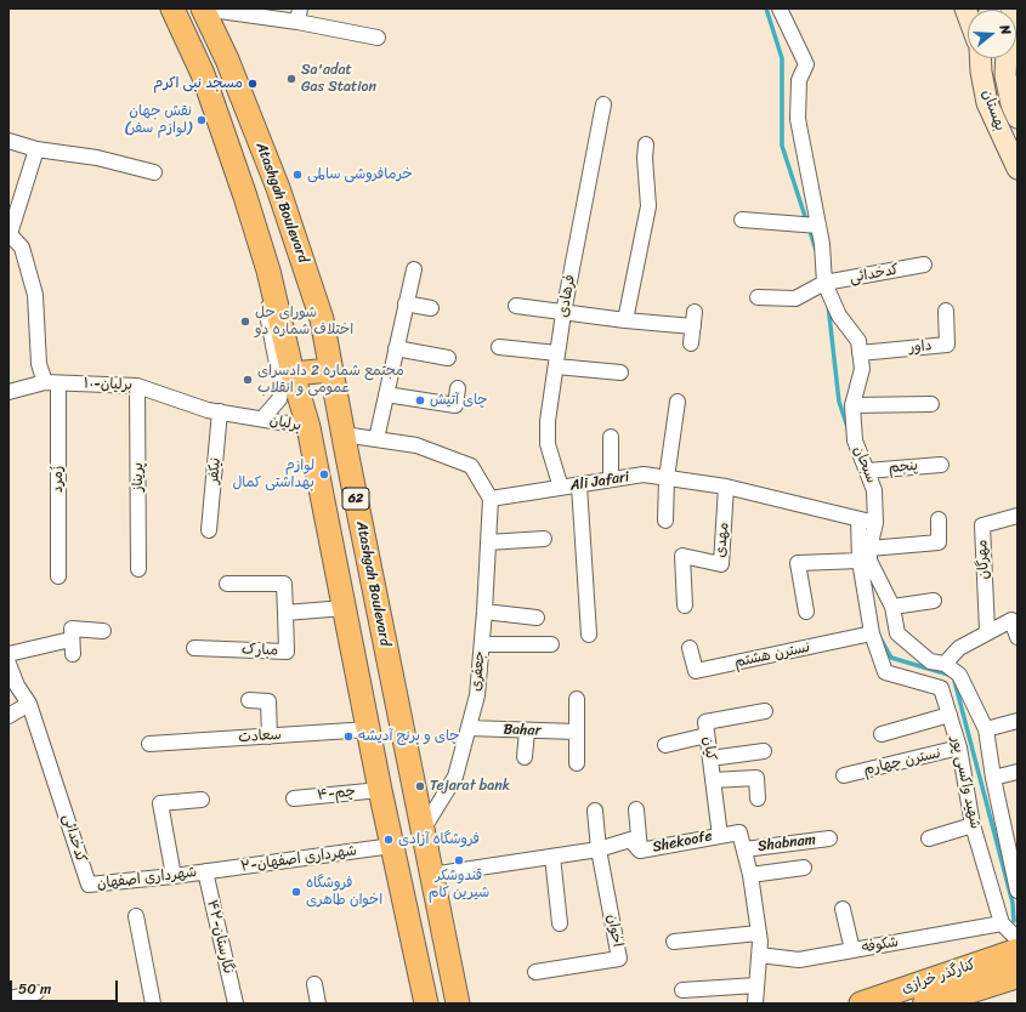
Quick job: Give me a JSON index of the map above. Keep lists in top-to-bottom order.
{
  "streets": {
    "main road": [
      "بهستان",
      "Atashgah Boulevard",
      "62",
      "کنارگذر خرازی"
    ],
    "street": [
      "کدخدائی",
      "فرهادی",
      "داور",
      "۱۰-برلیان",
      "برلیان",
      "سبحان",
      "پنجم",
      "نیکفر",
      "پریناز",
      "زُمرد",
      "Ali Jafari",
      "مهدی",
      "مهرگان",
      "مبارک",
      "نسترن هشتم",
      "جعفری",
      "Bahar",
      "سعادت",
      "کیان",
      "نسترن چهارم",
      "شهید واکسی پور",
      "۴-چم",
      "Shekoofe",
      "Shabnam",
      "۲-شهرداری اصفهان",
      "شهرداری اصفهان",
      "اخوان",
      "۴۲-نگارستان",
      "شکوفه"
    ]
  },
  "crossings": [
    ["Atashgah Boulevard", "جعفری"],
    ["Atashgah Boulevard", "Shekoofe"],
    ["کدخدائی", "سبحان"],
    ["کدخدائی", "شهرداری اصفهان"],
    ["فرهادی", "Ali Jafari"],
    ["داور", "سبحان"],
    ["۱۰-برلیان", "برلیان"],
    ["۱۰-برلیان", "نیکفر"],
    ["۱۰-برلیان", "پریناز"],
    ["۱۰-برلیان", "زُمرد"],
    ["برلیان", "62"],
    ["سبحان", "پنجم"],
    ["سبحان", "Ali Jafari"],
    ["Ali Jafari", "مهدی"],
    ["Ali Jafari", "جعفری"],
    ["Ali Jafari", "شهید واکسی پور"],
    ["62", "سعادت"],
    ["62", "۴-چم"],
    ["62", "۲-شهرداری اصفهان"],
    ["نسترن هشتم", "شهید واکسی پور"],
    ["جعفری", "Bahar"],
    ["کیان", "Shekoofe"],
    ["نسترن چهارم", "شهید واکسی پور"],
    ["شهید واکسی پور", "شکوفه"],
    ["Shekoofe", "Shabnam"],
    ["Shekoofe", "اخوان"],
    ["Shekoofe", "شکوفه"],
    ["۲-شهرداری اصفهان", "شهرداری اصفهان"],
    ["۲-شهرداری اصفهان", "۴۲-نگارستان"],
    ["شهرداری اصفهان", "۴۲-نگارستان"]
  ],
  "places": [
    "Sa'adat Gas Station",
    "مسجد نبی اکرم",
    "نقش جهان (لوازم سفر)",
    "خرمافروشی سالمی",
    "شورای حل اختلاف شماره دو",
    "مجتمع شماره 2 دادسرای عمومی و انقلاب",
    "چای آتیش",
    "لوازم بهداشتی کمال",
    "چای و برنج آدیشه",
    "Tejarat bank",
    "فروشگاه آزادی",
    "قندوشکر شیرین کام",
    "فروشگاه اخوان طاهری"
  ],
  "scale_bar": "50 m",
  "north": "right"
}
